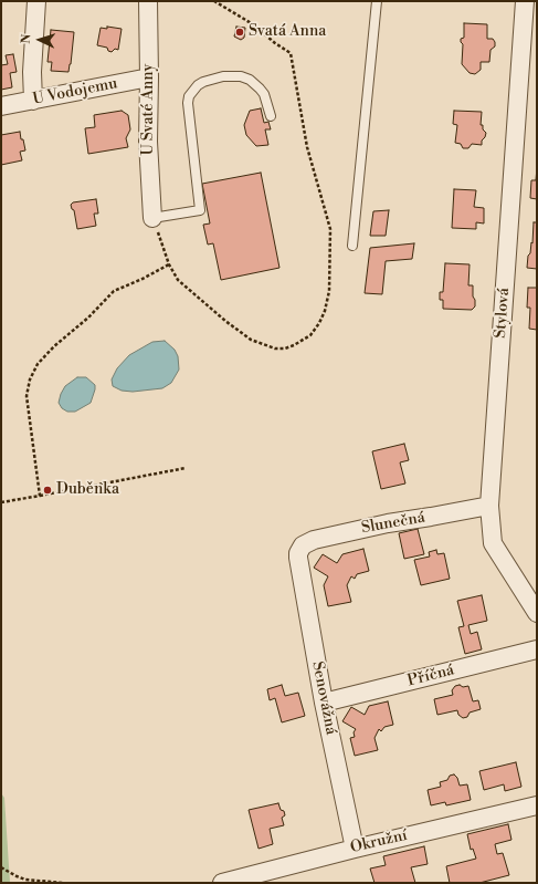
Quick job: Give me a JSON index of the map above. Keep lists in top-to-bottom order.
{
  "streets": {
    "street": [
      "U Vodojemu",
      "U Svaté Anny",
      "Stylová",
      "Slunečná",
      "Příčná",
      "Senovážná",
      "Okružní"
    ]
  },
  "crossings": [
    ["U Vodojemu", "U Svaté Anny"],
    ["Stylová", "Slunečná"],
    ["Slunečná", "Senovážná"],
    ["Příčná", "Senovážná"],
    ["Senovážná", "Okružní"]
  ],
  "places": ["Svatá Anna", "Duběnka"],
  "north": "left"
}
